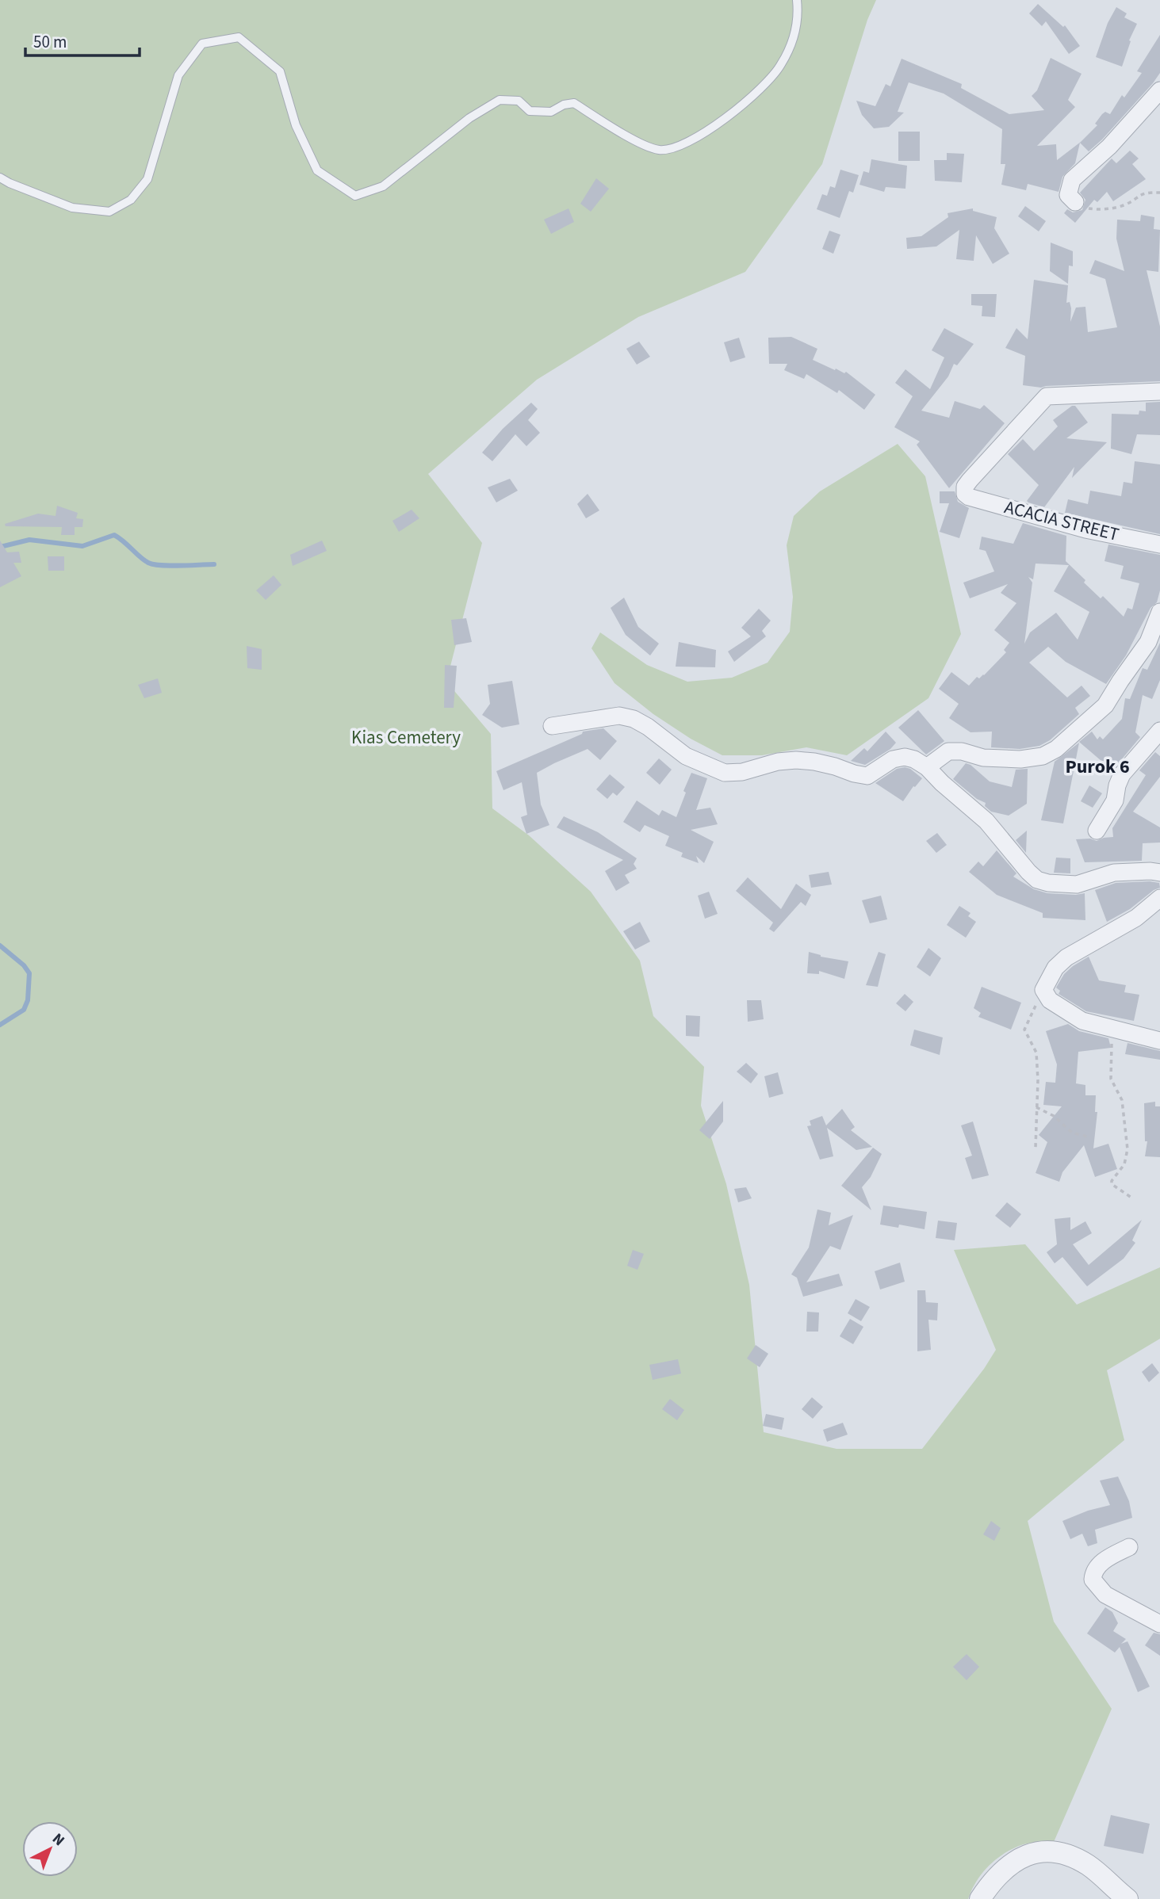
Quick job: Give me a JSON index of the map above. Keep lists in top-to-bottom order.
{
  "streets": {
    "street": ["ACACIA STREET"]
  },
  "districts": ["Purok 6"],
  "parks": ["Kias Cemetery"],
  "scale_bar": "50 m",
  "north": "top right"
}
